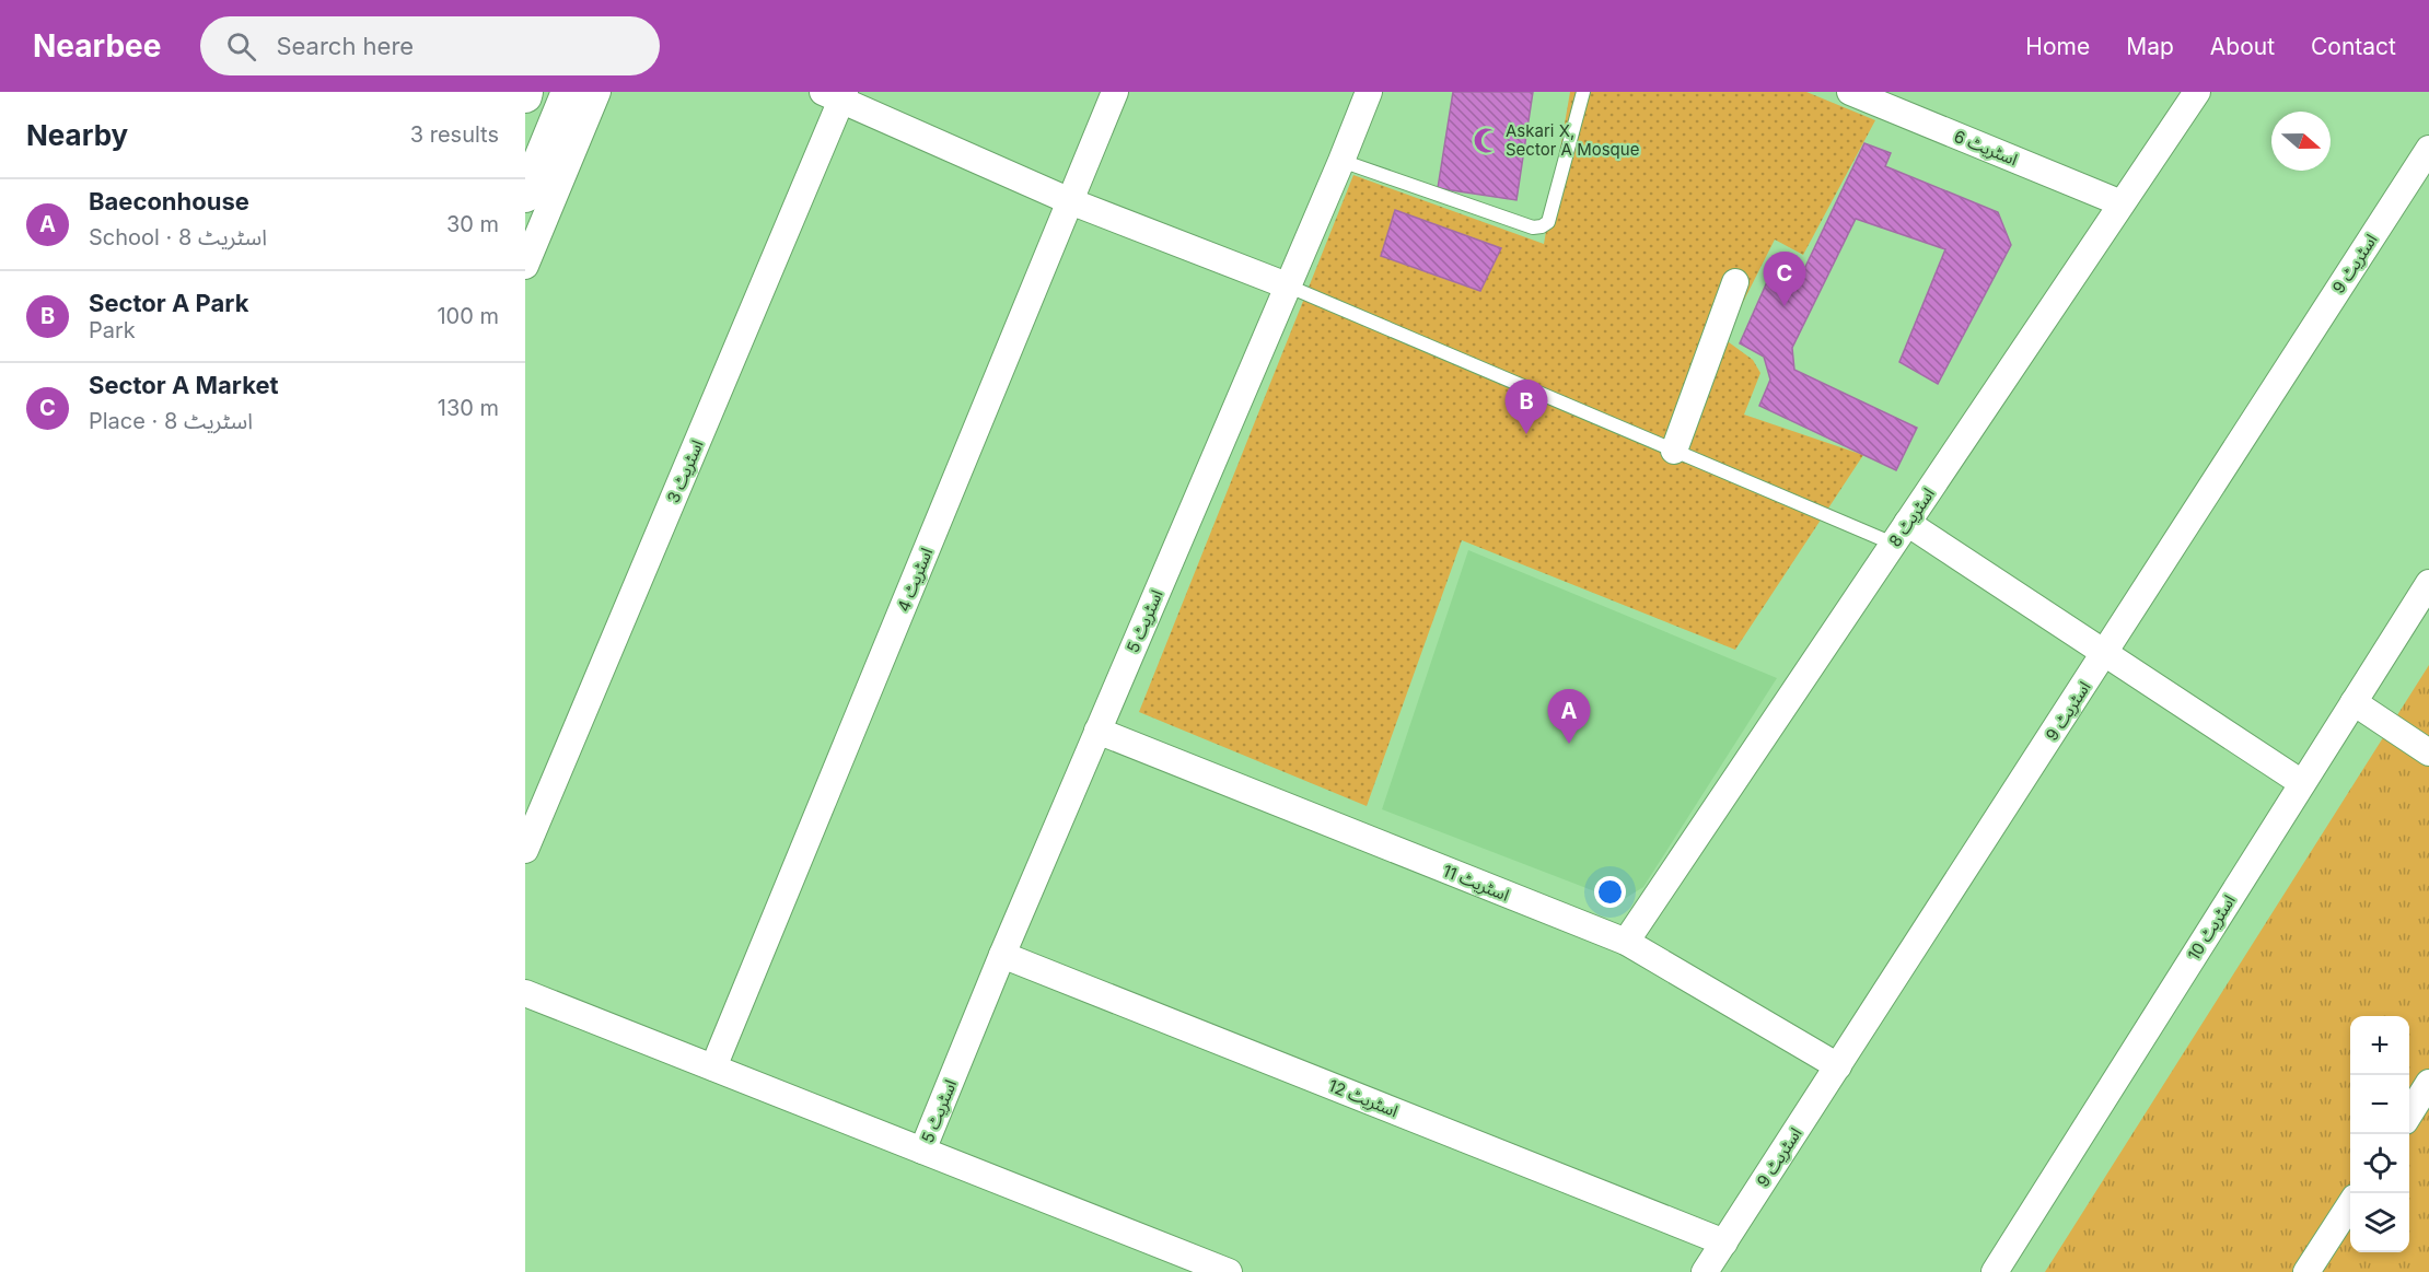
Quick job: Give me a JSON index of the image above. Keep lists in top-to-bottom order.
{
  "streets": {
    "street": [
      "اسٹریٹ 6",
      "اسٹریٹ 9",
      "اسٹریٹ 3",
      "اسٹریٹ 8",
      "اسٹریٹ 4",
      "اسٹریٹ 5",
      "اسٹریٹ 11",
      "اسٹریٹ 10",
      "اسٹریٹ 12"
    ]
  },
  "crossings": [
    ["اسٹریٹ 6", "اسٹریٹ 8"],
    ["اسٹریٹ 9", "اسٹریٹ 11"],
    ["اسٹریٹ 9", "اسٹریٹ 12"],
    ["اسٹریٹ 8", "اسٹریٹ 11"],
    ["اسٹریٹ 5", "اسٹریٹ 11"],
    ["اسٹریٹ 5", "اسٹریٹ 12"]
  ],
  "places": {
    "mosque": ["Askari X, Sector A Mosque"]
  },
  "north": "right",
  "page": {
    "header": "Nearbee",
    "search": "Search here",
    "nav": [
      "Home",
      "Map",
      "About",
      "Contact"
    ],
    "heading": ["Nearby", "3 results"],
    "list": [
      {
        "mark": "A",
        "name": "Baeconhouse",
        "note": "School · اسٹریٹ 8",
        "value": "30 m"
      },
      {
        "mark": "B",
        "name": "Sector A Park",
        "note": "Park",
        "value": "100 m"
      },
      {
        "mark": "C",
        "name": "Sector A Market",
        "note": "Place · اسٹریٹ 8",
        "value": "130 m"
      }
    ],
    "pins": ["C", "B", "A"],
    "map_buttons": ["+", "−"]
  }
}
